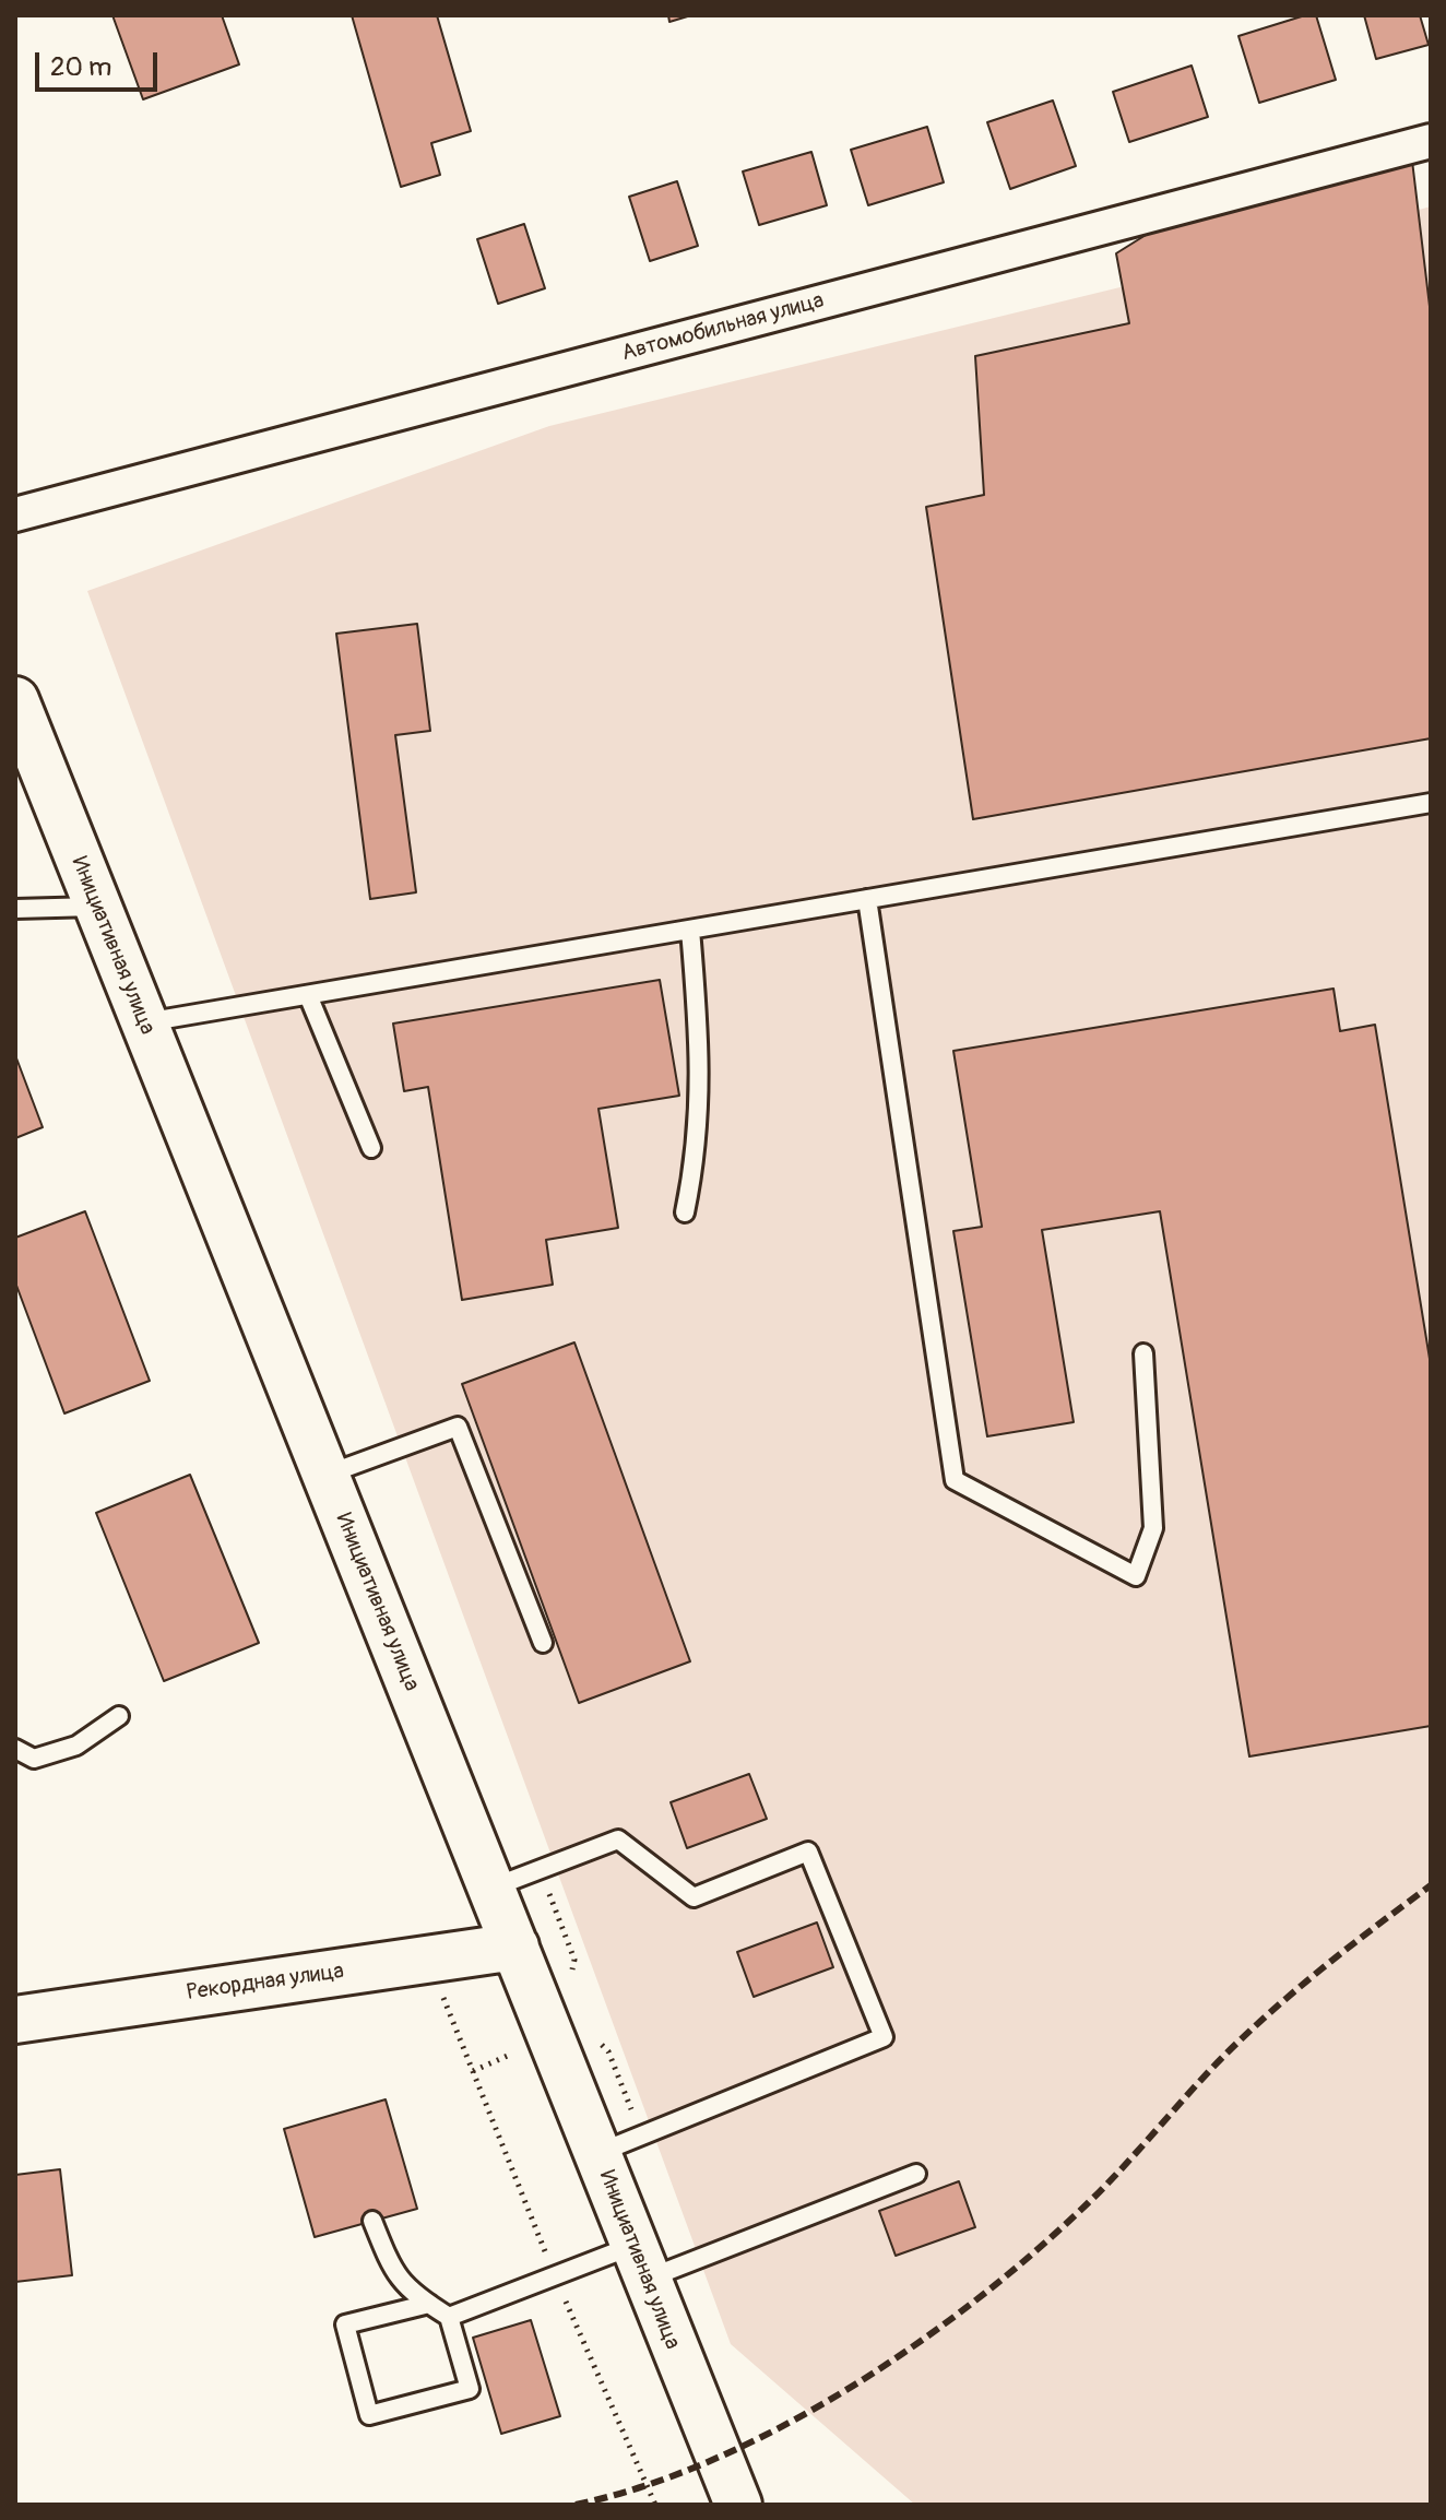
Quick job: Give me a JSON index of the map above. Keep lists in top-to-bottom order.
{
  "streets": {
    "main road": ["Инициативная улица", "Рекордная улица"],
    "street": ["Автомобильная улица"]
  },
  "crossings": [
    ["Инициативная улица", "Рекордная улица"]
  ],
  "scale_bar": "20 m"
}
